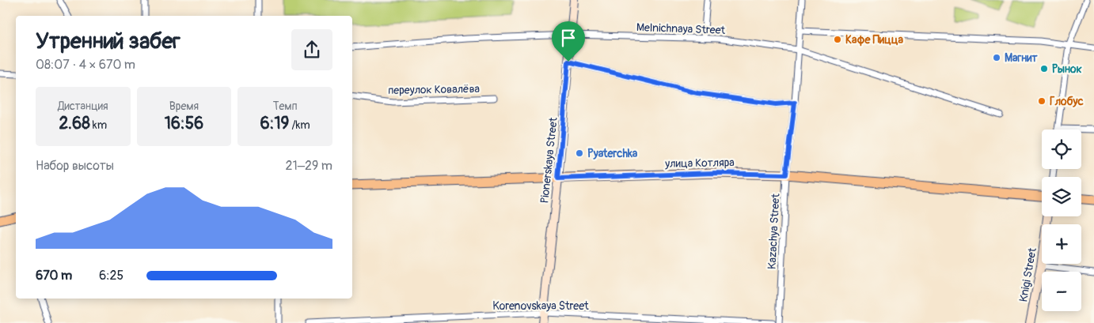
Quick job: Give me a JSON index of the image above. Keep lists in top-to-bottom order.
{
  "streets": {
    "main road": ["улица Котляра"],
    "street": [
      "Melnichnaya Street",
      "переулок Ковалёва",
      "Pionerskaya Street",
      "Kazachya Street",
      "Knigi Street",
      "Korenovskaya Street"
    ]
  },
  "crossings": [
    ["Melnichnaya Street", "Pionerskaya Street"],
    ["Melnichnaya Street", "Kazachya Street"],
    ["Pionerskaya Street", "улица Котляра"],
    ["Pionerskaya Street", "Korenovskaya Street"],
    ["улица Котляра", "Kazachya Street"]
  ],
  "places": [
    "Кафе Пицца",
    "Магнит",
    "Рынок",
    "Глобус",
    "Pyaterchka"
  ],
  "page": {
    "heading": ["Утренний забег", "08:07 · 4 × 670 m"],
    "stats": [
      ["Дистанция", "2.68 km"],
      ["Время", "16:56"],
      ["Темп", "6:19 /km"]
    ],
    "map_buttons": ["+", "−"],
    "chart": ["Набор высоты", "21–29 m"],
    "list": [
      {
        "name": "670 m",
        "note": "6:25"
      }
    ]
  }
}
